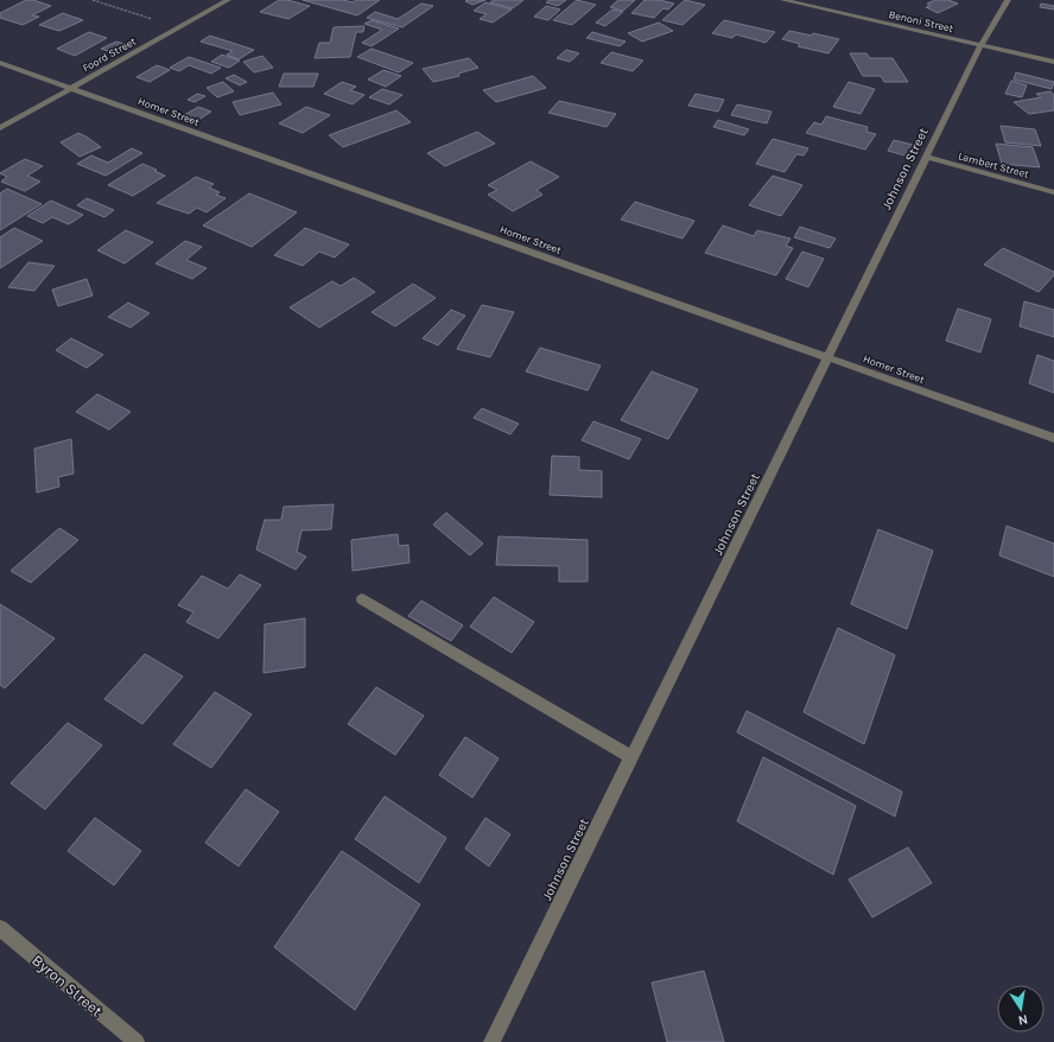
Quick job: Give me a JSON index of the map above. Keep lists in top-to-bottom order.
{
  "streets": {
    "street": [
      "Benoni Street",
      "Foord Street",
      "Homer Street",
      "Lambert Street",
      "Johnson Street",
      "Byron Street"
    ]
  },
  "crossings": [
    ["Benoni Street", "Johnson Street"],
    ["Foord Street", "Homer Street"],
    ["Homer Street", "Johnson Street"],
    ["Lambert Street", "Johnson Street"]
  ],
  "north": "bottom"
}
